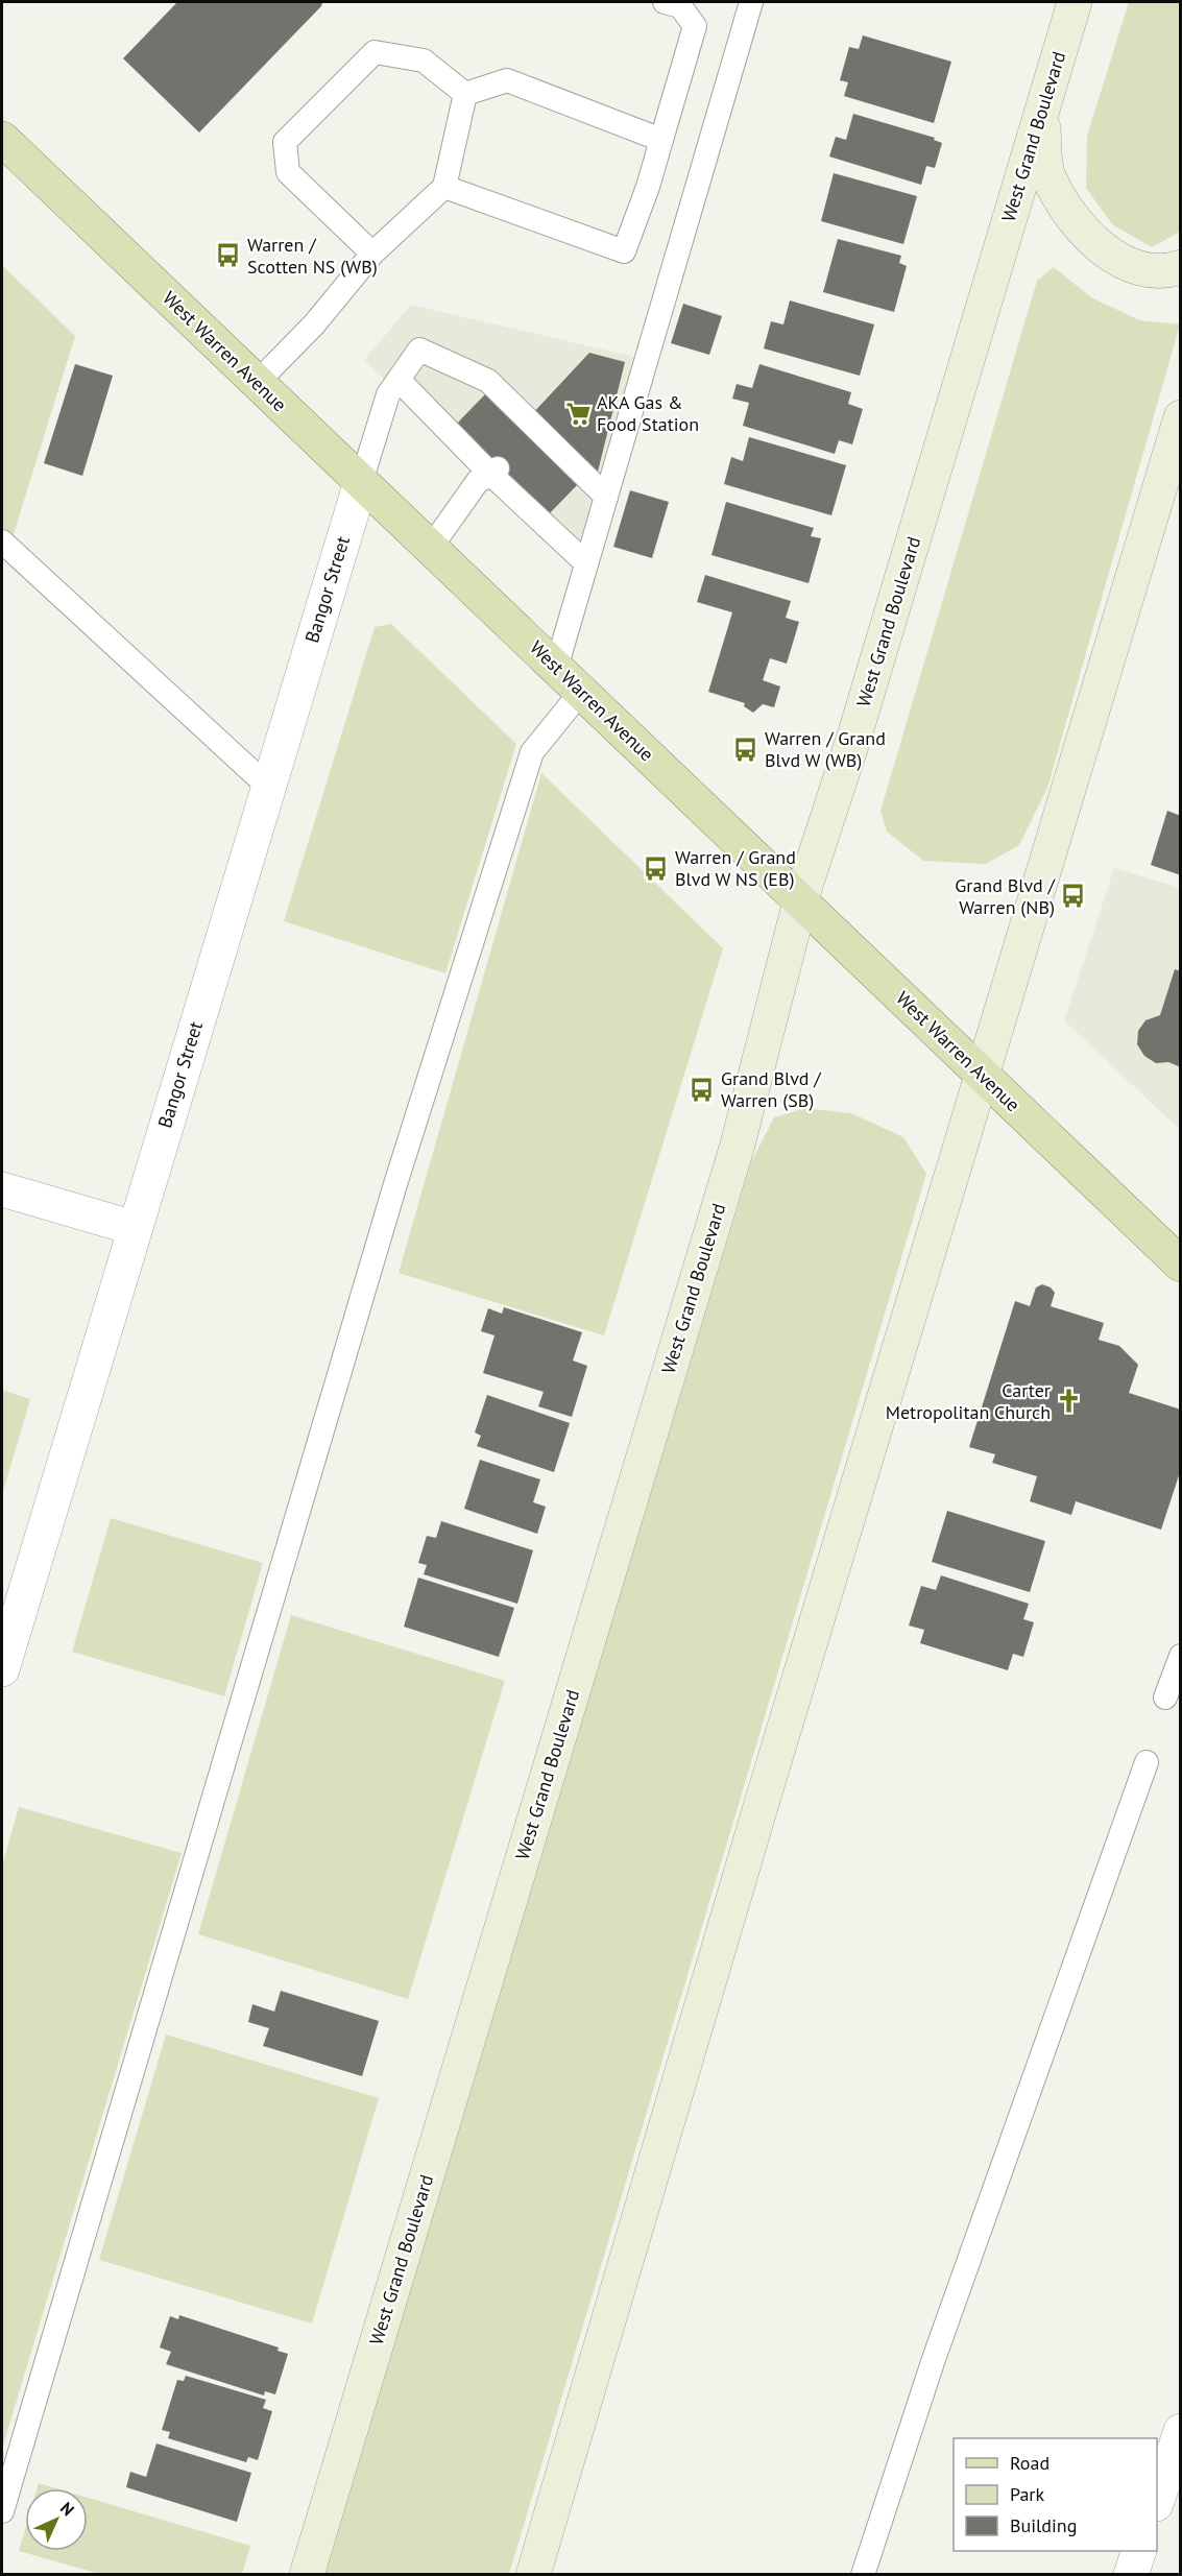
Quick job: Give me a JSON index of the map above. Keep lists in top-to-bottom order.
{
  "streets": {
    "main road": ["West Grand Boulevard", "West Warren Avenue"],
    "street": ["Bangor Street"]
  },
  "crossings": [
    ["West Grand Boulevard", "West Warren Avenue"],
    ["West Warren Avenue", "Bangor Street"]
  ],
  "places": {
    "bus stop": [
      "Warren / Scotten NS (WB)",
      "Warren / Grand Blvd W (WB)",
      "Warren / Grand Blvd W NS (EB)",
      "Grand Blvd / Warren (NB)",
      "Grand Blvd / Warren (SB)"
    ],
    "supermarket": ["AKA Gas & Food Station"],
    "church": ["Carter Metropolitan Church"]
  },
  "legend": ["Road", "Park", "Building"],
  "north": "top right"
}
